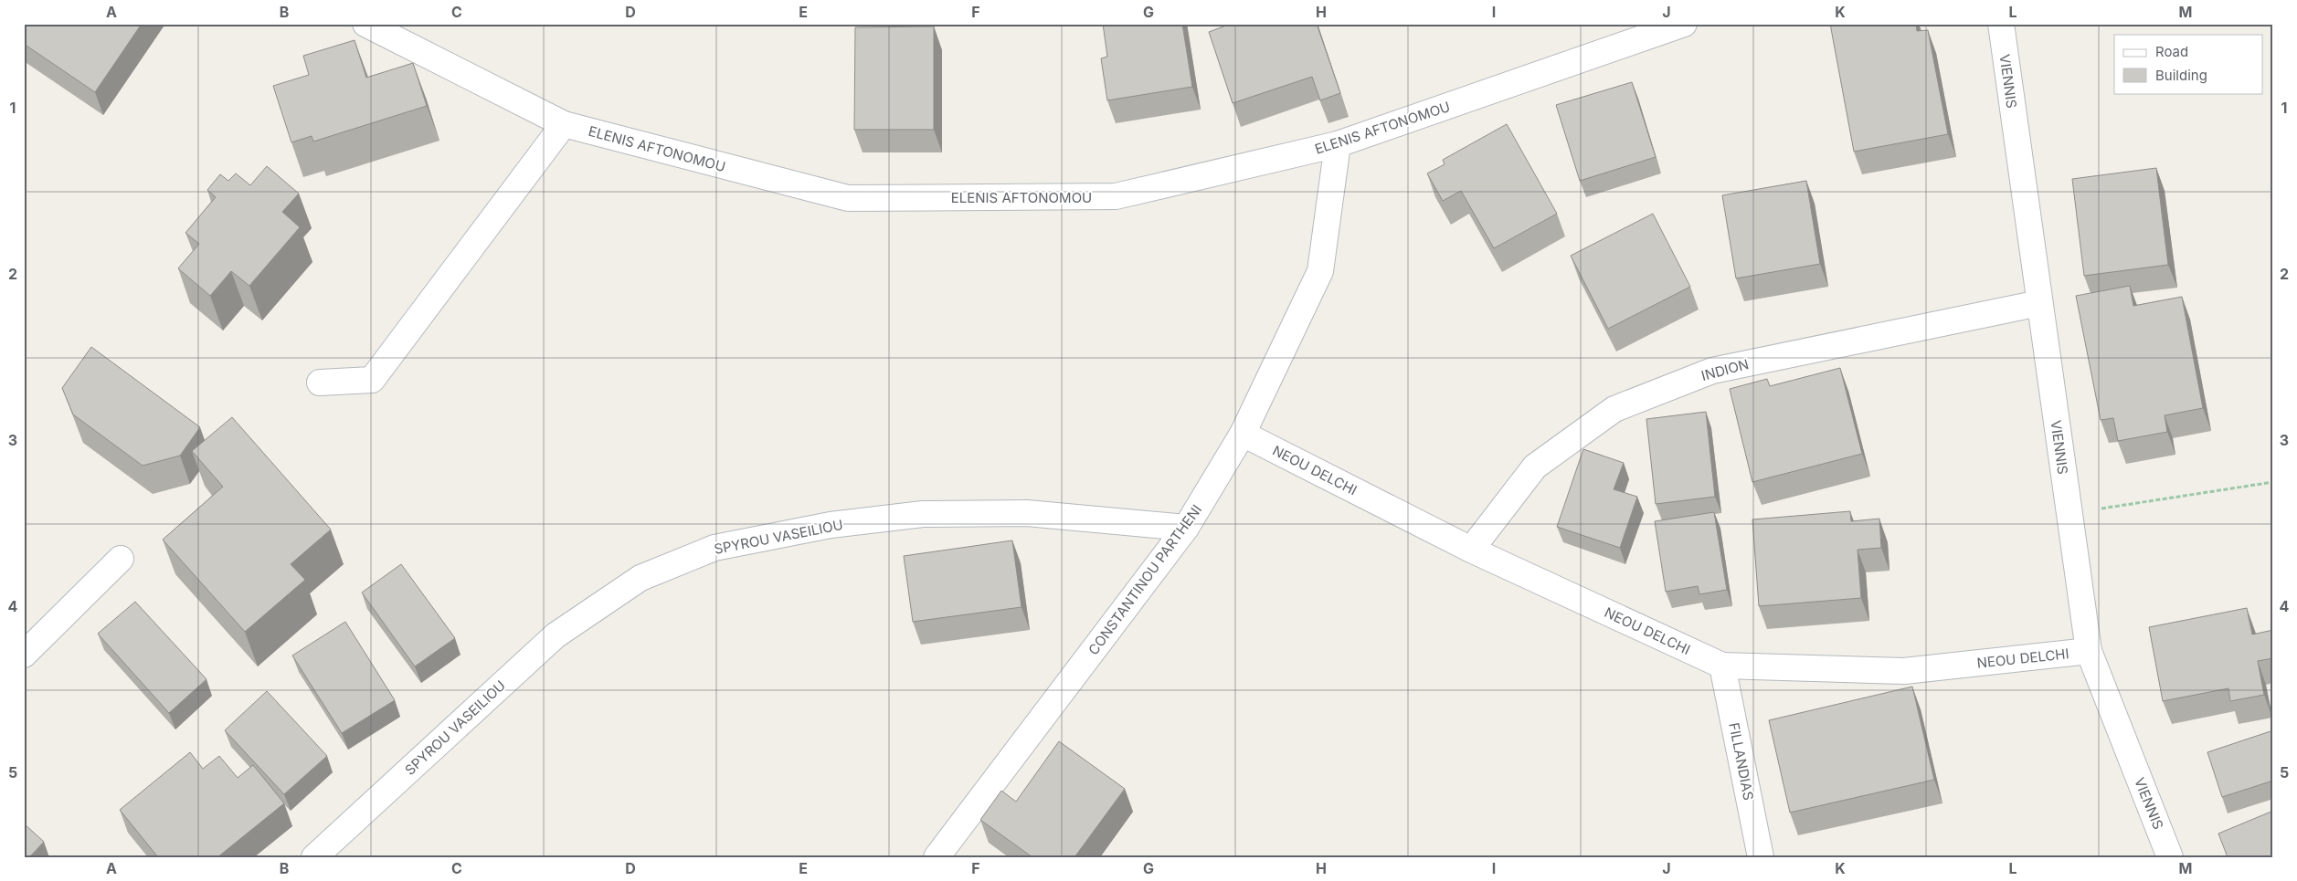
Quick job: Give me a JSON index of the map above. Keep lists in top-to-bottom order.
{
  "streets": {
    "street": [
      "VIENNIS",
      "ELENIS AFTONOMOU",
      "INDION",
      "NEOU DELCHI",
      "SPYROU VASEILIOU",
      "CONSTANTINOU PARTHENI",
      "FILLANDIAS"
    ]
  },
  "crossings": [
    ["VIENNIS", "INDION"],
    ["VIENNIS", "NEOU DELCHI"],
    ["ELENIS AFTONOMOU", "CONSTANTINOU PARTHENI"],
    ["INDION", "NEOU DELCHI"],
    ["NEOU DELCHI", "CONSTANTINOU PARTHENI"],
    ["NEOU DELCHI", "FILLANDIAS"],
    ["SPYROU VASEILIOU", "CONSTANTINOU PARTHENI"]
  ],
  "legend": ["Road", "Building"],
  "grid": {
    "columns": [
      "A",
      "B",
      "C",
      "D",
      "E",
      "F",
      "G",
      "H",
      "I",
      "J",
      "K",
      "L",
      "M"
    ],
    "rows": [
      "1",
      "2",
      "3",
      "4",
      "5"
    ]
  }
}
